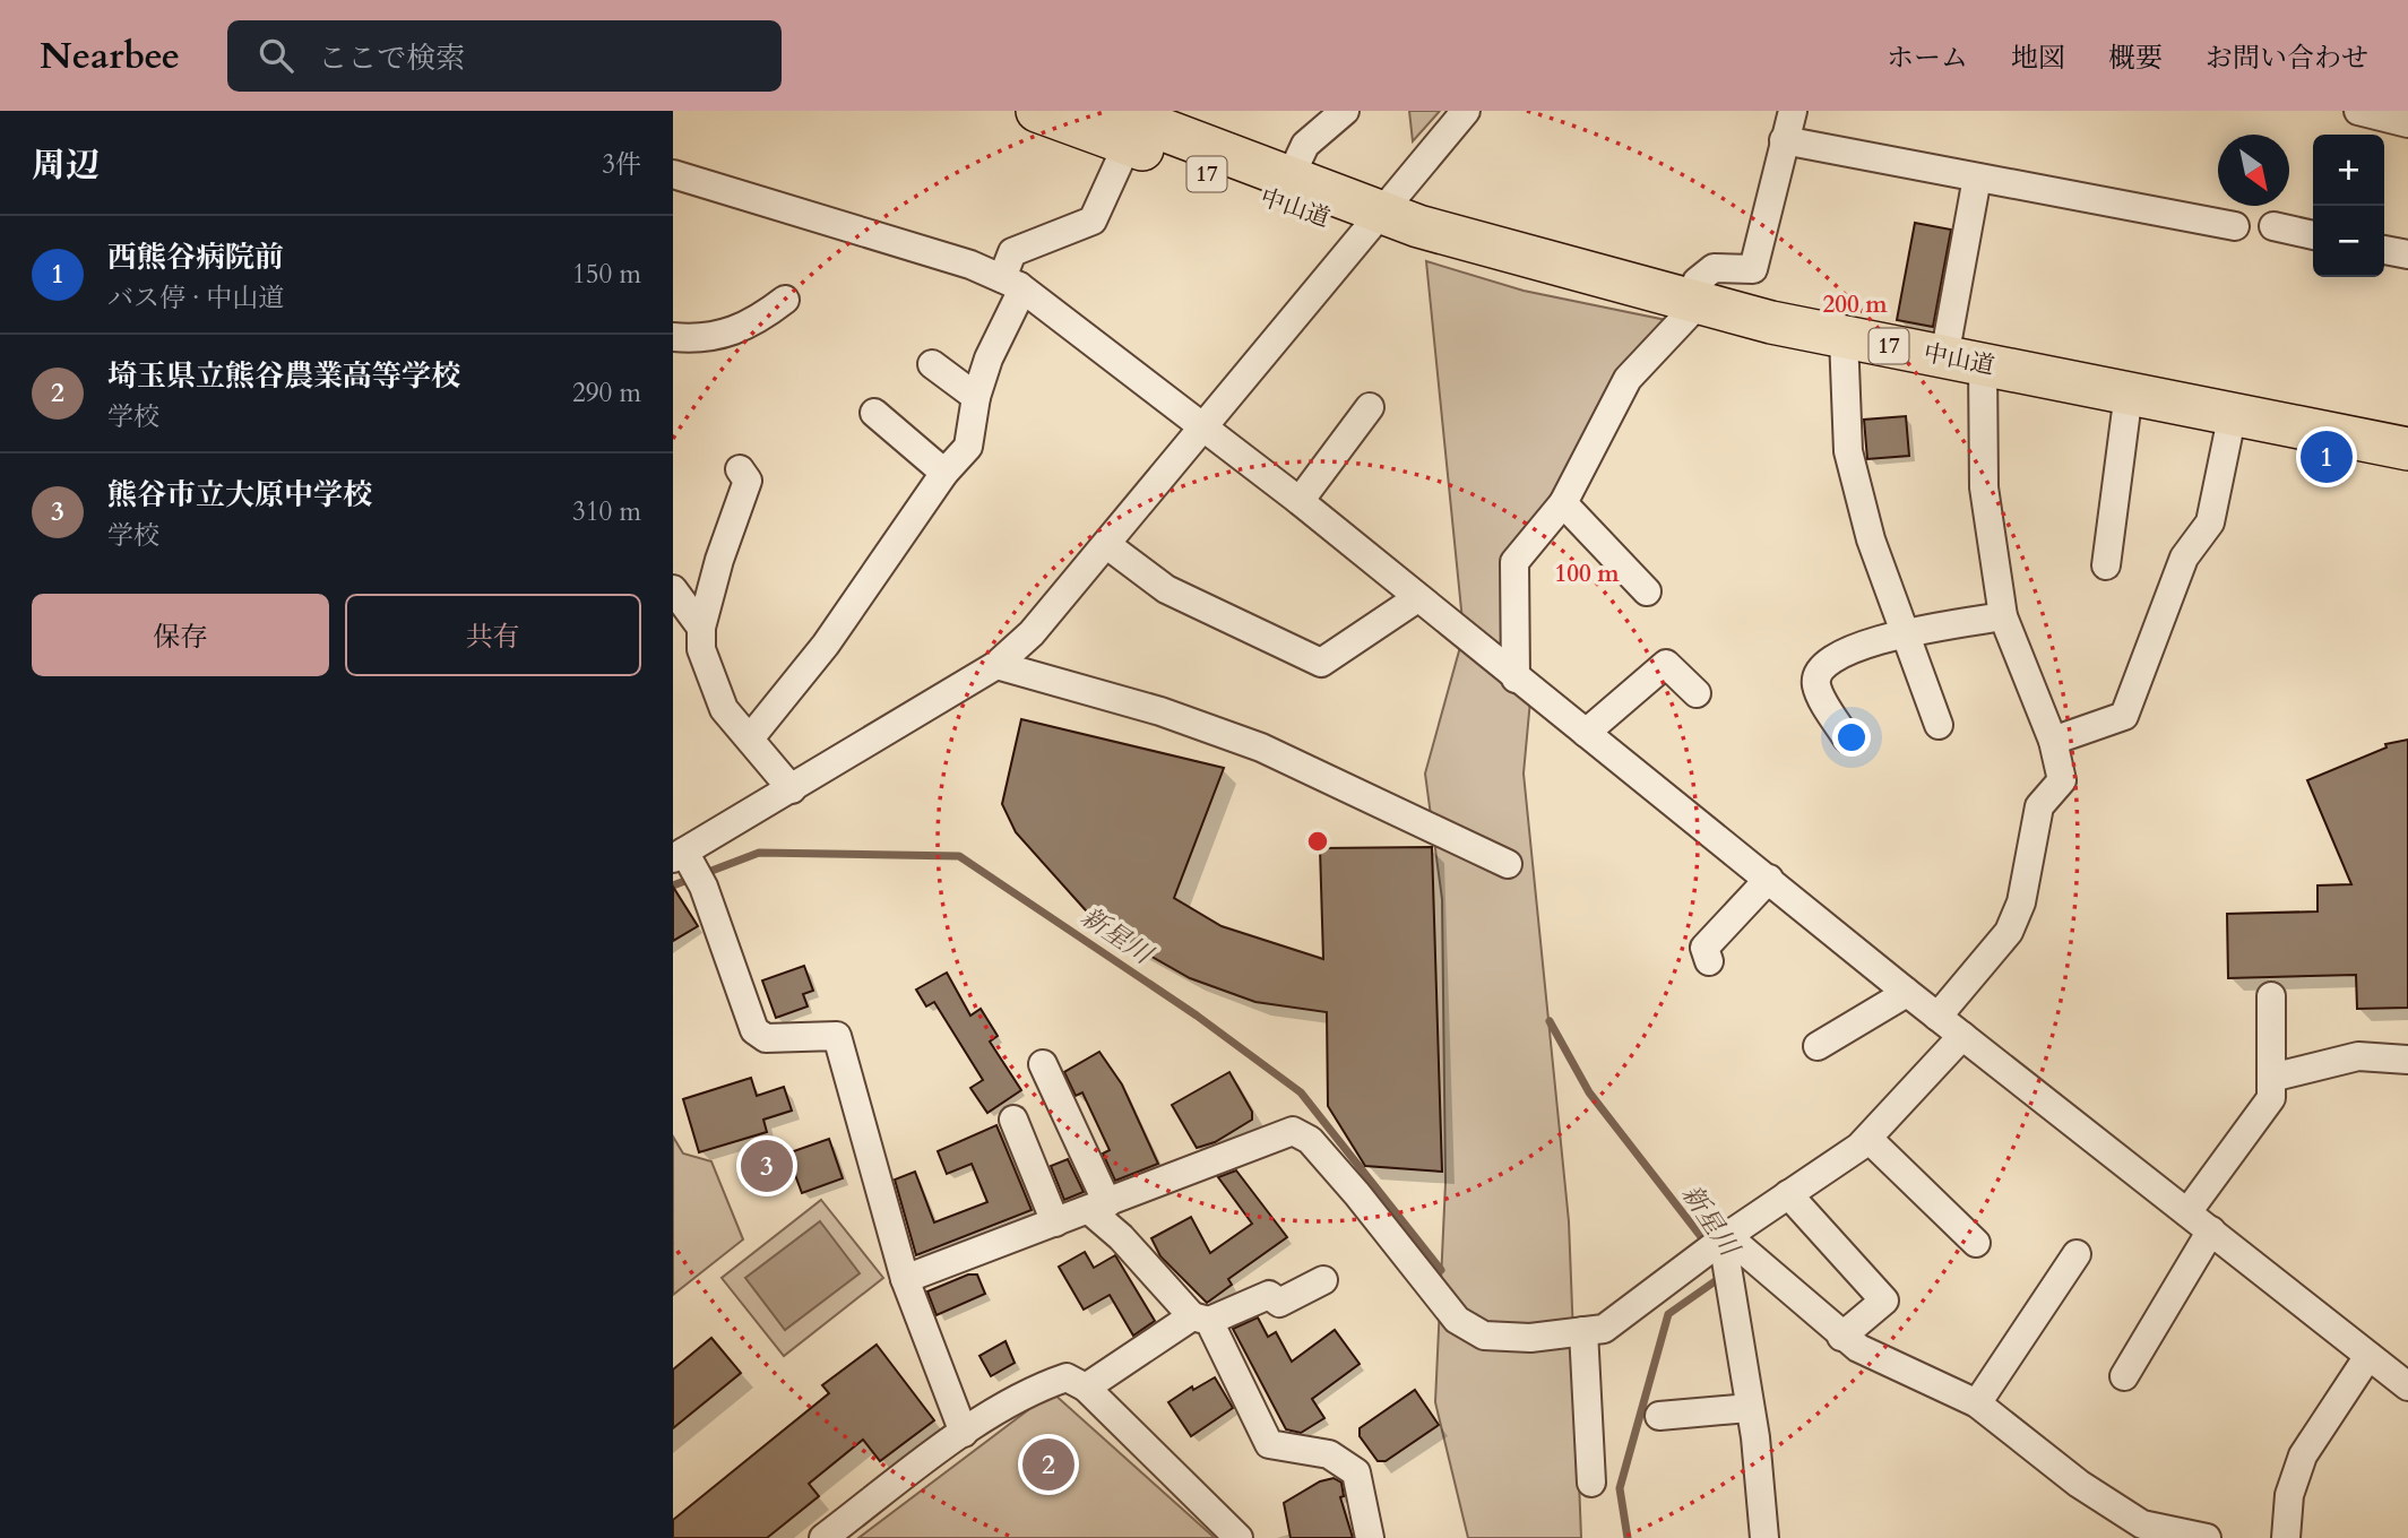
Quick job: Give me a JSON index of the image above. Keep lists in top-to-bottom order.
{
  "streets": {
    "highway": ["17", "中山道"]
  },
  "water": ["新星川"],
  "north": "bottom right",
  "page": {
    "header": "Nearbee",
    "search": "ここで検索",
    "nav": [
      "ホーム",
      "地図",
      "概要",
      "お問い合わせ"
    ],
    "heading": ["周辺", "3件"],
    "map_buttons": ["+", "−"],
    "list": [
      {
        "mark": "1",
        "name": "西熊谷病院前",
        "note": "バス停 · 中山道",
        "value": "150 m"
      },
      {
        "mark": "2",
        "name": "埼玉県立熊谷農業高等学校",
        "note": "学校",
        "value": "290 m"
      },
      {
        "mark": "3",
        "name": "熊谷市立大原中学校",
        "note": "学校",
        "value": "310 m"
      }
    ],
    "pins": ["1", "3", "2"],
    "buttons": ["保存", "共有"]
  },
  "rings": ["200 m", "100 m"]
}
